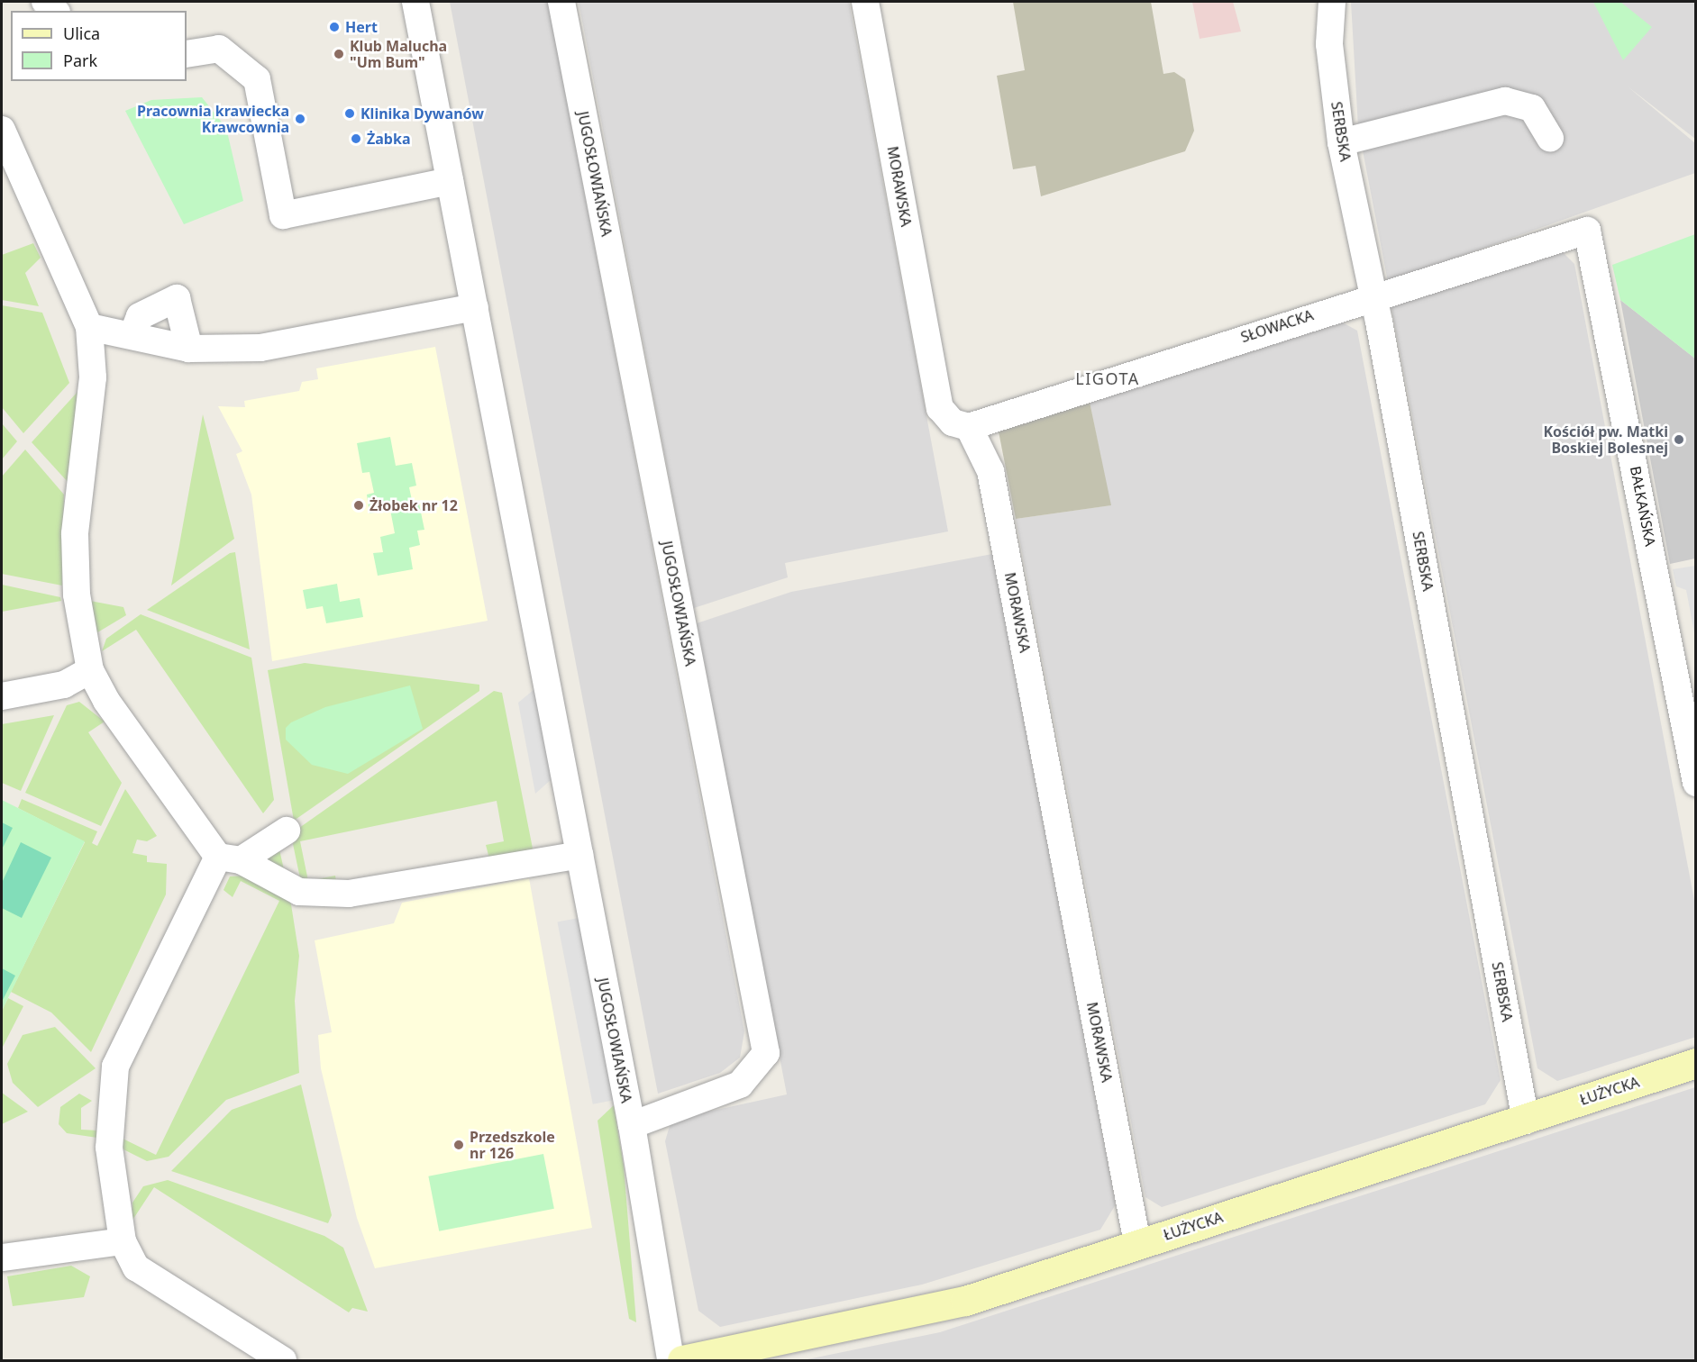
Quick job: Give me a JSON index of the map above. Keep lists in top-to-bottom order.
{
  "streets": {
    "street": [
      "SERBSKA",
      "JUGOSŁOWIAŃSKA",
      "MORAWSKA",
      "SŁOWACKA",
      "BAŁKAŃSKA",
      "ŁUŻYCKA"
    ]
  },
  "crossings": [
    ["SERBSKA", "SŁOWACKA"],
    ["SERBSKA", "ŁUŻYCKA"],
    ["MORAWSKA", "SŁOWACKA"],
    ["MORAWSKA", "ŁUŻYCKA"],
    ["SŁOWACKA", "BAŁKAŃSKA"]
  ],
  "districts": ["LIGOTA"],
  "places": [
    "Hert",
    "Klub Malucha \"Um Bum\"",
    "Klinika Dywanów",
    "Pracownia krawiecka Krawcownia",
    "Żabka",
    "Kościół pw. Matki Boskiej Bolesnej",
    "Żłobek nr 12",
    "Przedszkole nr 126"
  ],
  "legend": ["Ulica", "Park"]
}
